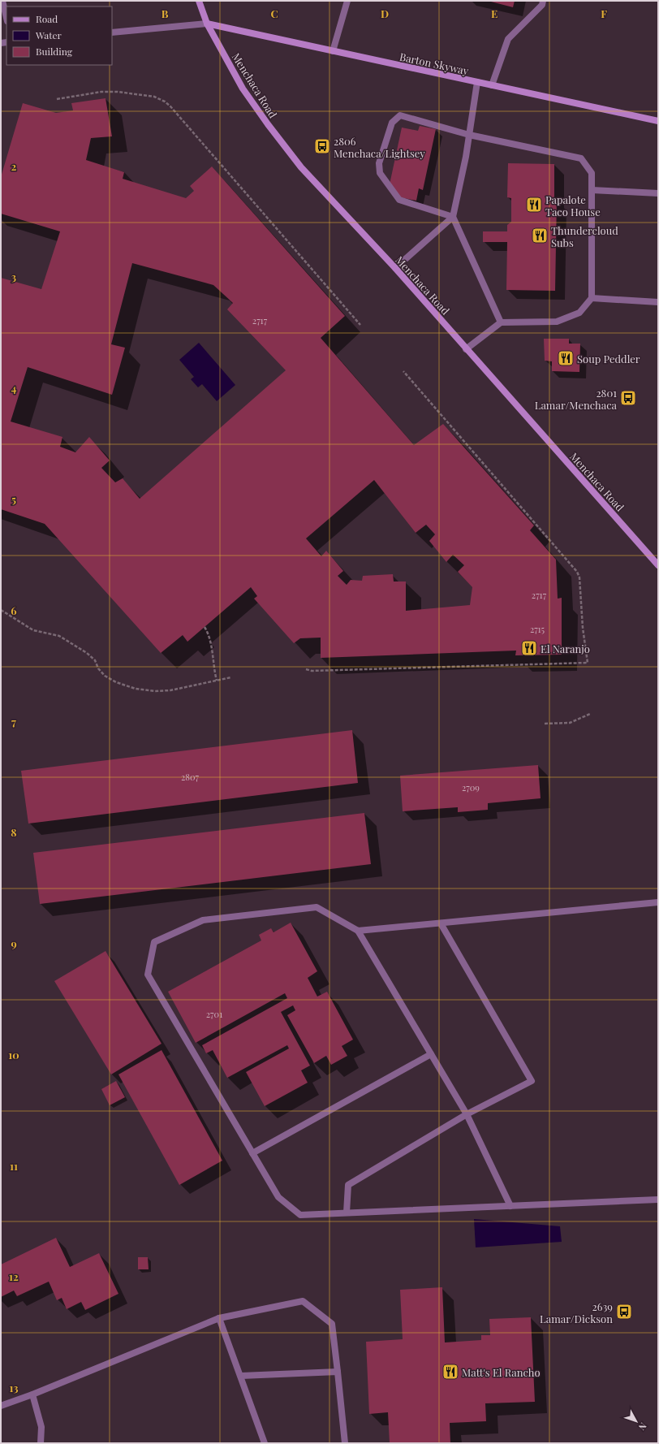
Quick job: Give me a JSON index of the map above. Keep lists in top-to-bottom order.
{
  "streets": {
    "main road": ["Barton Skyway", "Menchaca Road"]
  },
  "crossings": [
    ["Barton Skyway", "Menchaca Road"]
  ],
  "places": {
    "bus stop": ["2806 Menchaca/Lightsey", "2801 Lamar/Menchaca", "2639 Lamar/Dickson"],
    "restaurant": [
      "Papalote Taco House",
      "Thundercloud Subs",
      "Soup Peddler",
      "El Naranjo",
      "Matt's El Rancho"
    ]
  },
  "house_numbers": [
    "2717",
    "2717",
    "2715",
    "2807",
    "2709",
    "2701"
  ],
  "legend": ["Road", "Water", "Building"],
  "north": "bottom right",
  "grid": {
    "columns": [
      "B",
      "C",
      "D",
      "E",
      "F"
    ],
    "rows": [
      "2",
      "3",
      "4",
      "5",
      "6",
      "7",
      "8",
      "9",
      "10",
      "11",
      "12",
      "13"
    ]
  }
}
